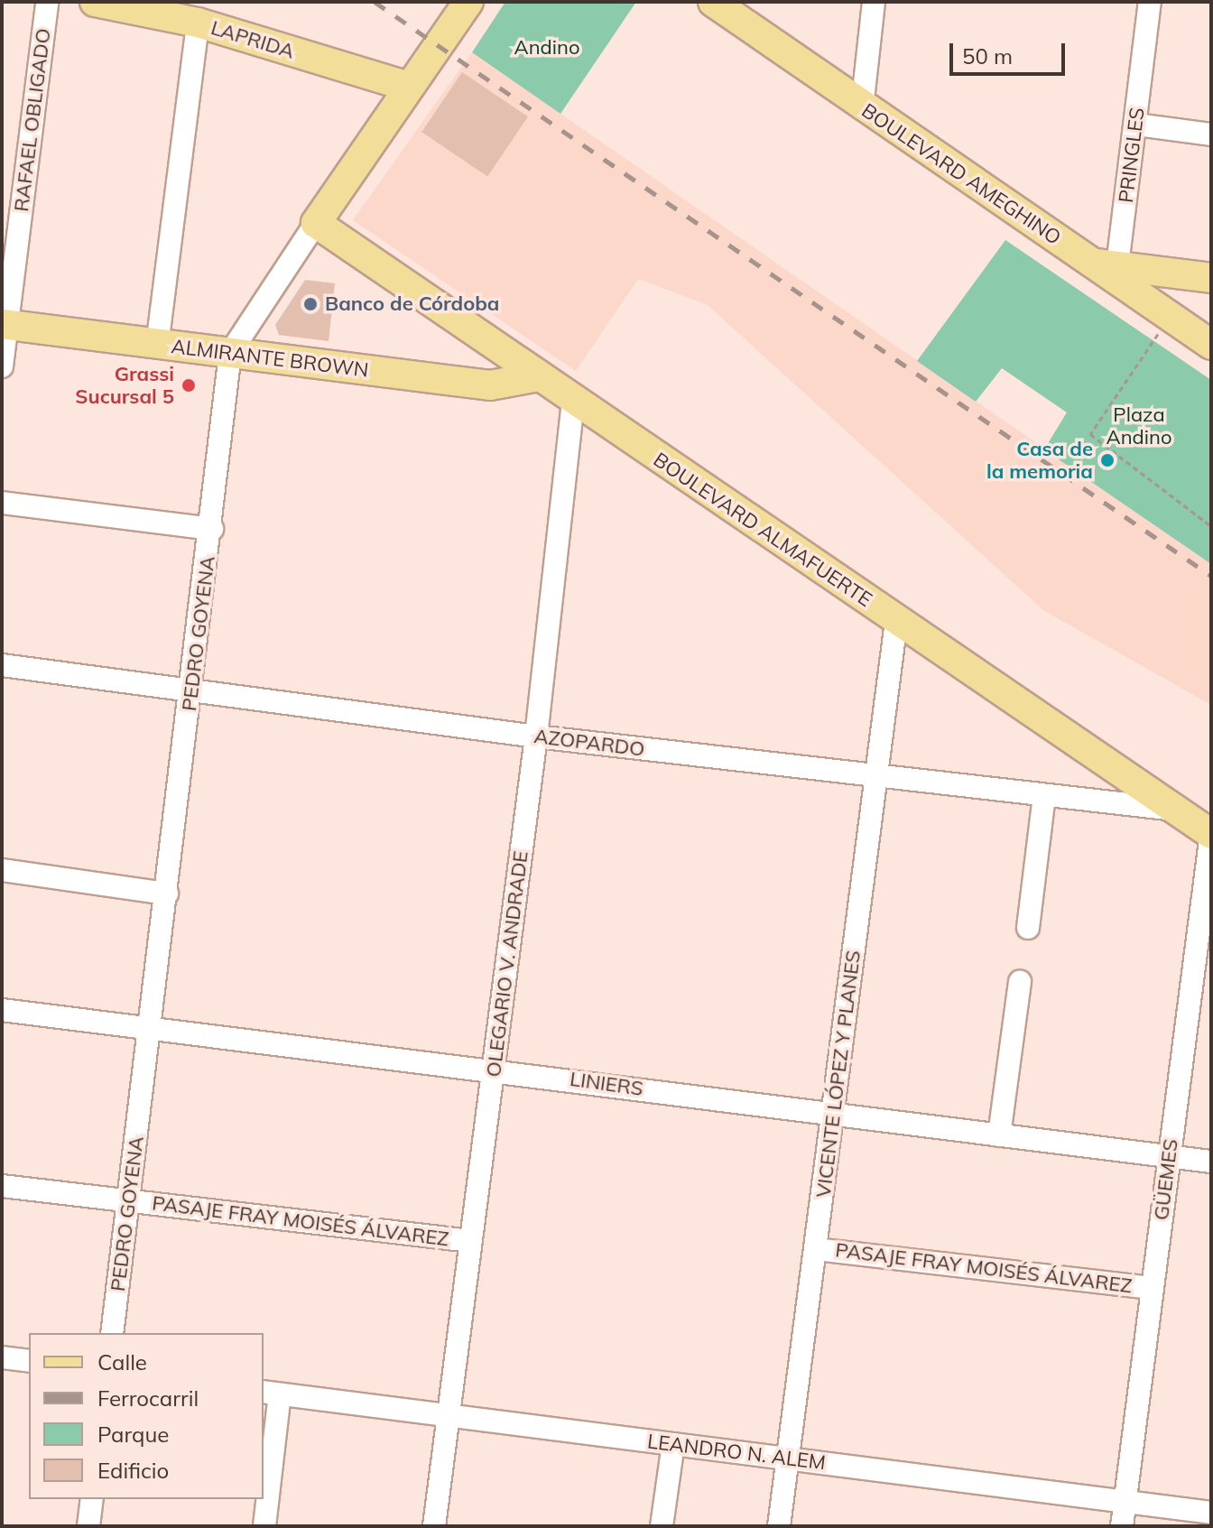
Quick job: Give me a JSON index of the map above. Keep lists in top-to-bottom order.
{
  "streets": {
    "main road": [
      "LAPRIDA",
      "BOULEVARD AMEGHINO",
      "ALMIRANTE BROWN",
      "BOULEVARD ALMAFUERTE",
      "PEDRO GOYENA"
    ],
    "street": [
      "RAFAEL OBLIGADO",
      "PRINGLES",
      "AZOPARDO",
      "OLEGARIO V. ANDRADE",
      "VICENTE LÓPEZ Y PLANES",
      "LINIERS",
      "GÜEMES",
      "PASAJE FRAY MOISÉS ÁLVAREZ",
      "LEANDRO N. ALEM"
    ]
  },
  "crossings": [
    ["LAPRIDA", "PEDRO GOYENA"],
    ["RAFAEL OBLIGADO", "ALMIRANTE BROWN"],
    ["PRINGLES", "BOULEVARD AMEGHINO"],
    ["ALMIRANTE BROWN", "BOULEVARD ALMAFUERTE"],
    ["ALMIRANTE BROWN", "PEDRO GOYENA"],
    ["BOULEVARD ALMAFUERTE", "PEDRO GOYENA"],
    ["BOULEVARD ALMAFUERTE", "AZOPARDO"],
    ["BOULEVARD ALMAFUERTE", "OLEGARIO V. ANDRADE"],
    ["BOULEVARD ALMAFUERTE", "VICENTE LÓPEZ Y PLANES"],
    ["BOULEVARD ALMAFUERTE", "GÜEMES"],
    ["PEDRO GOYENA", "AZOPARDO"],
    ["PEDRO GOYENA", "LINIERS"],
    ["PEDRO GOYENA", "PASAJE FRAY MOISÉS ÁLVAREZ"],
    ["AZOPARDO", "OLEGARIO V. ANDRADE"],
    ["AZOPARDO", "VICENTE LÓPEZ Y PLANES"],
    ["OLEGARIO V. ANDRADE", "LINIERS"],
    ["OLEGARIO V. ANDRADE", "PASAJE FRAY MOISÉS ÁLVAREZ"],
    ["OLEGARIO V. ANDRADE", "LEANDRO N. ALEM"],
    ["VICENTE LÓPEZ Y PLANES", "LINIERS"],
    ["VICENTE LÓPEZ Y PLANES", "PASAJE FRAY MOISÉS ÁLVAREZ"],
    ["VICENTE LÓPEZ Y PLANES", "LEANDRO N. ALEM"],
    ["LINIERS", "GÜEMES"],
    ["GÜEMES", "PASAJE FRAY MOISÉS ÁLVAREZ"],
    ["GÜEMES", "LEANDRO N. ALEM"]
  ],
  "parks": ["Andino", "Plaza Andino"],
  "places": ["Banco de Córdoba", "Grassi Sucursal 5", "Casa de la memoria"],
  "legend": [
    "Calle",
    "Ferrocarril",
    "Parque",
    "Edificio"
  ],
  "scale_bar": "50 m"
}
